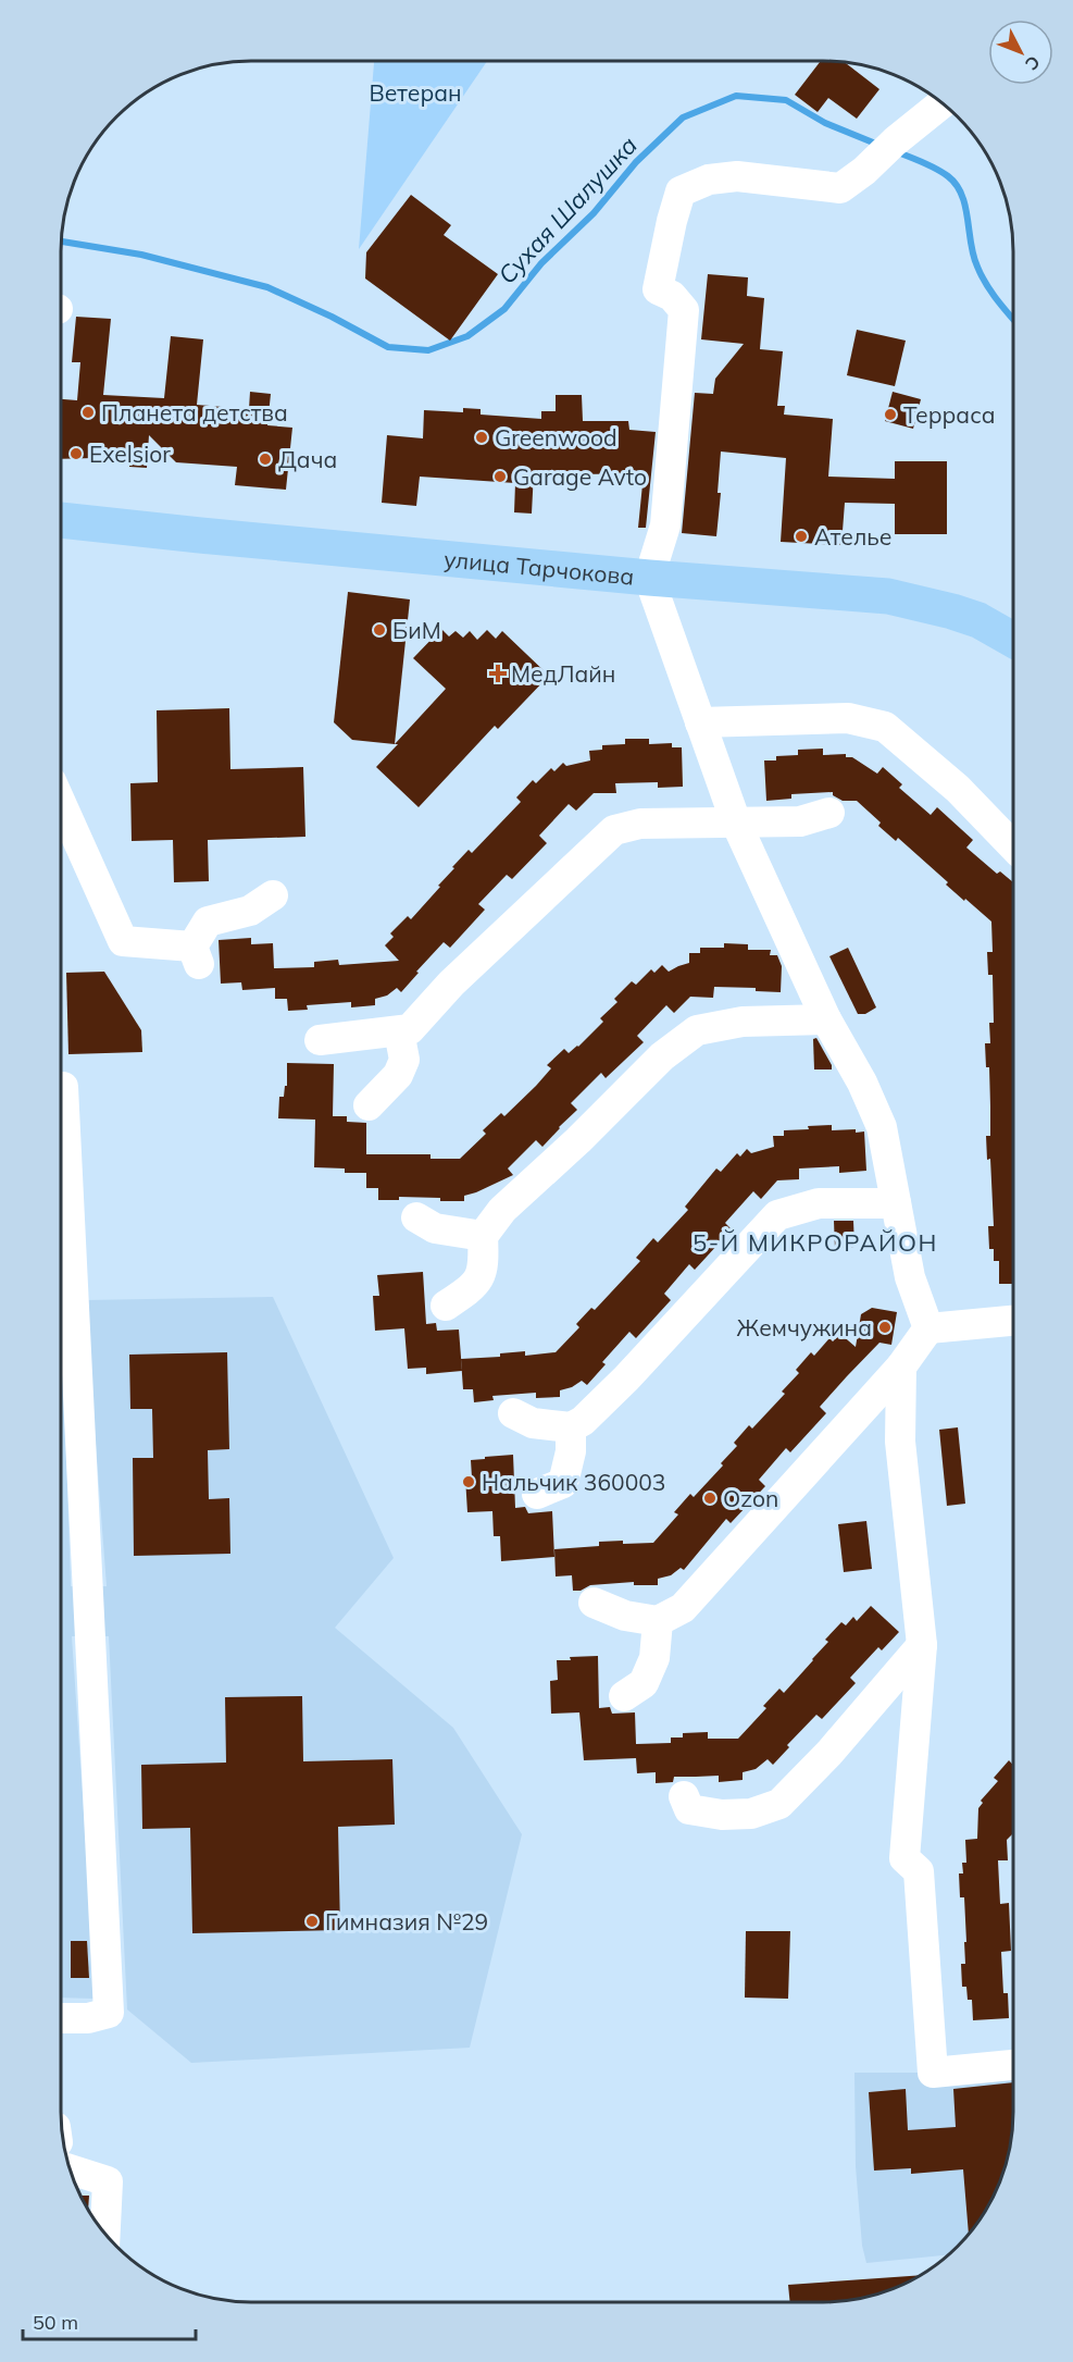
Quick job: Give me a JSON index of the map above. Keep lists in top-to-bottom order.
{
  "streets": {
    "main road": ["улица Тарчокова"]
  },
  "districts": ["5-Й МИКРОРАЙОН"],
  "water": ["Сухая Шалушка"],
  "parks": ["Ветеран"],
  "places": {
    "other": [
      "Планета детства",
      "Терраса",
      "Greenwood",
      "Exelsior",
      "Дача",
      "Garage Avto",
      "Ателье",
      "БиМ",
      "Жемчужина",
      "Нальчик 360003",
      "Ozon",
      "Гимназия №29"
    ],
    "health": ["МедЛайн"]
  },
  "scale_bar": "50 m",
  "north": "bottom right"
}
